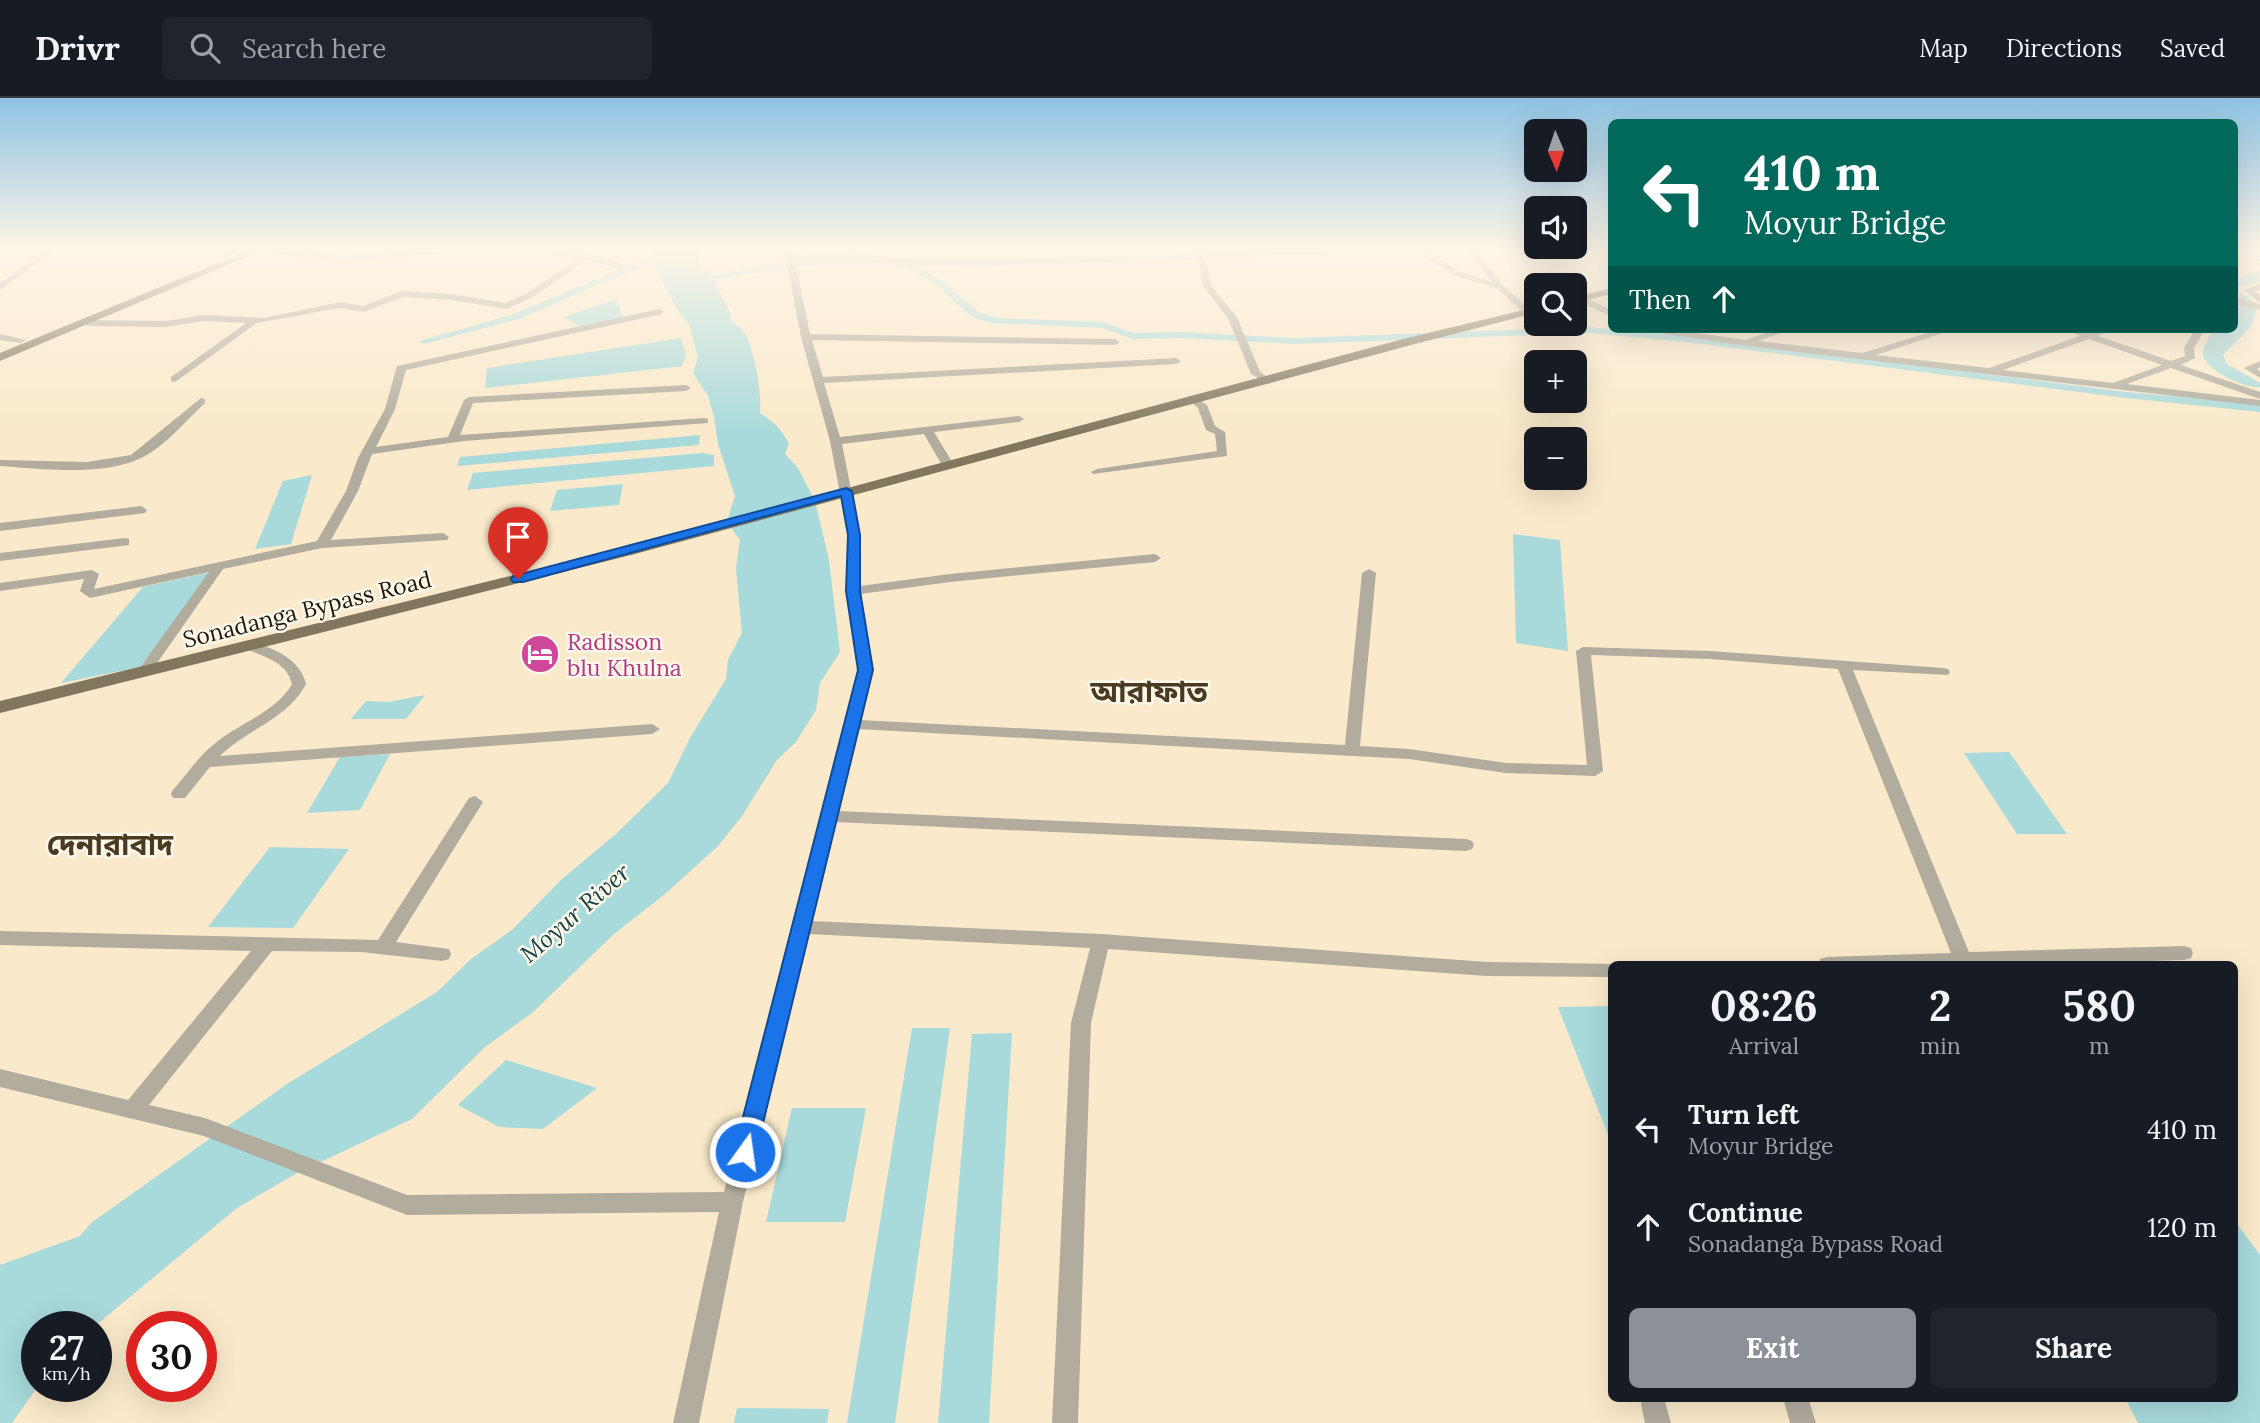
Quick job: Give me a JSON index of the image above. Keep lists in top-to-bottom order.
{
  "streets": {
    "main road": ["Sonadanga Bypass Road"]
  },
  "districts": ["আরাফাত", "দেনারাবাদ"],
  "water": ["Moyur River"],
  "places": {
    "hotel": ["Radisson blu Khulna"]
  },
  "north": "bottom",
  "page": {
    "header": "Drivr",
    "search": "Search here",
    "nav": ["Map", "Directions", "Saved"],
    "map_buttons": ["+", "−"],
    "turn": ["410 m", "Moyur Bridge"],
    "then": "Then",
    "eta": [
      "08:26",
      "Arrival",
      "2",
      "min",
      "580",
      "m"
    ],
    "list": [
      {
        "name": "Turn left",
        "note": "Moyur Bridge",
        "value": "410 m"
      },
      {
        "name": "Continue",
        "note": "Sonadanga Bypass Road",
        "value": "120 m"
      }
    ],
    "buttons": ["Exit", "Share"],
    "speed": "27 km/h",
    "limit": "30"
  }
}
